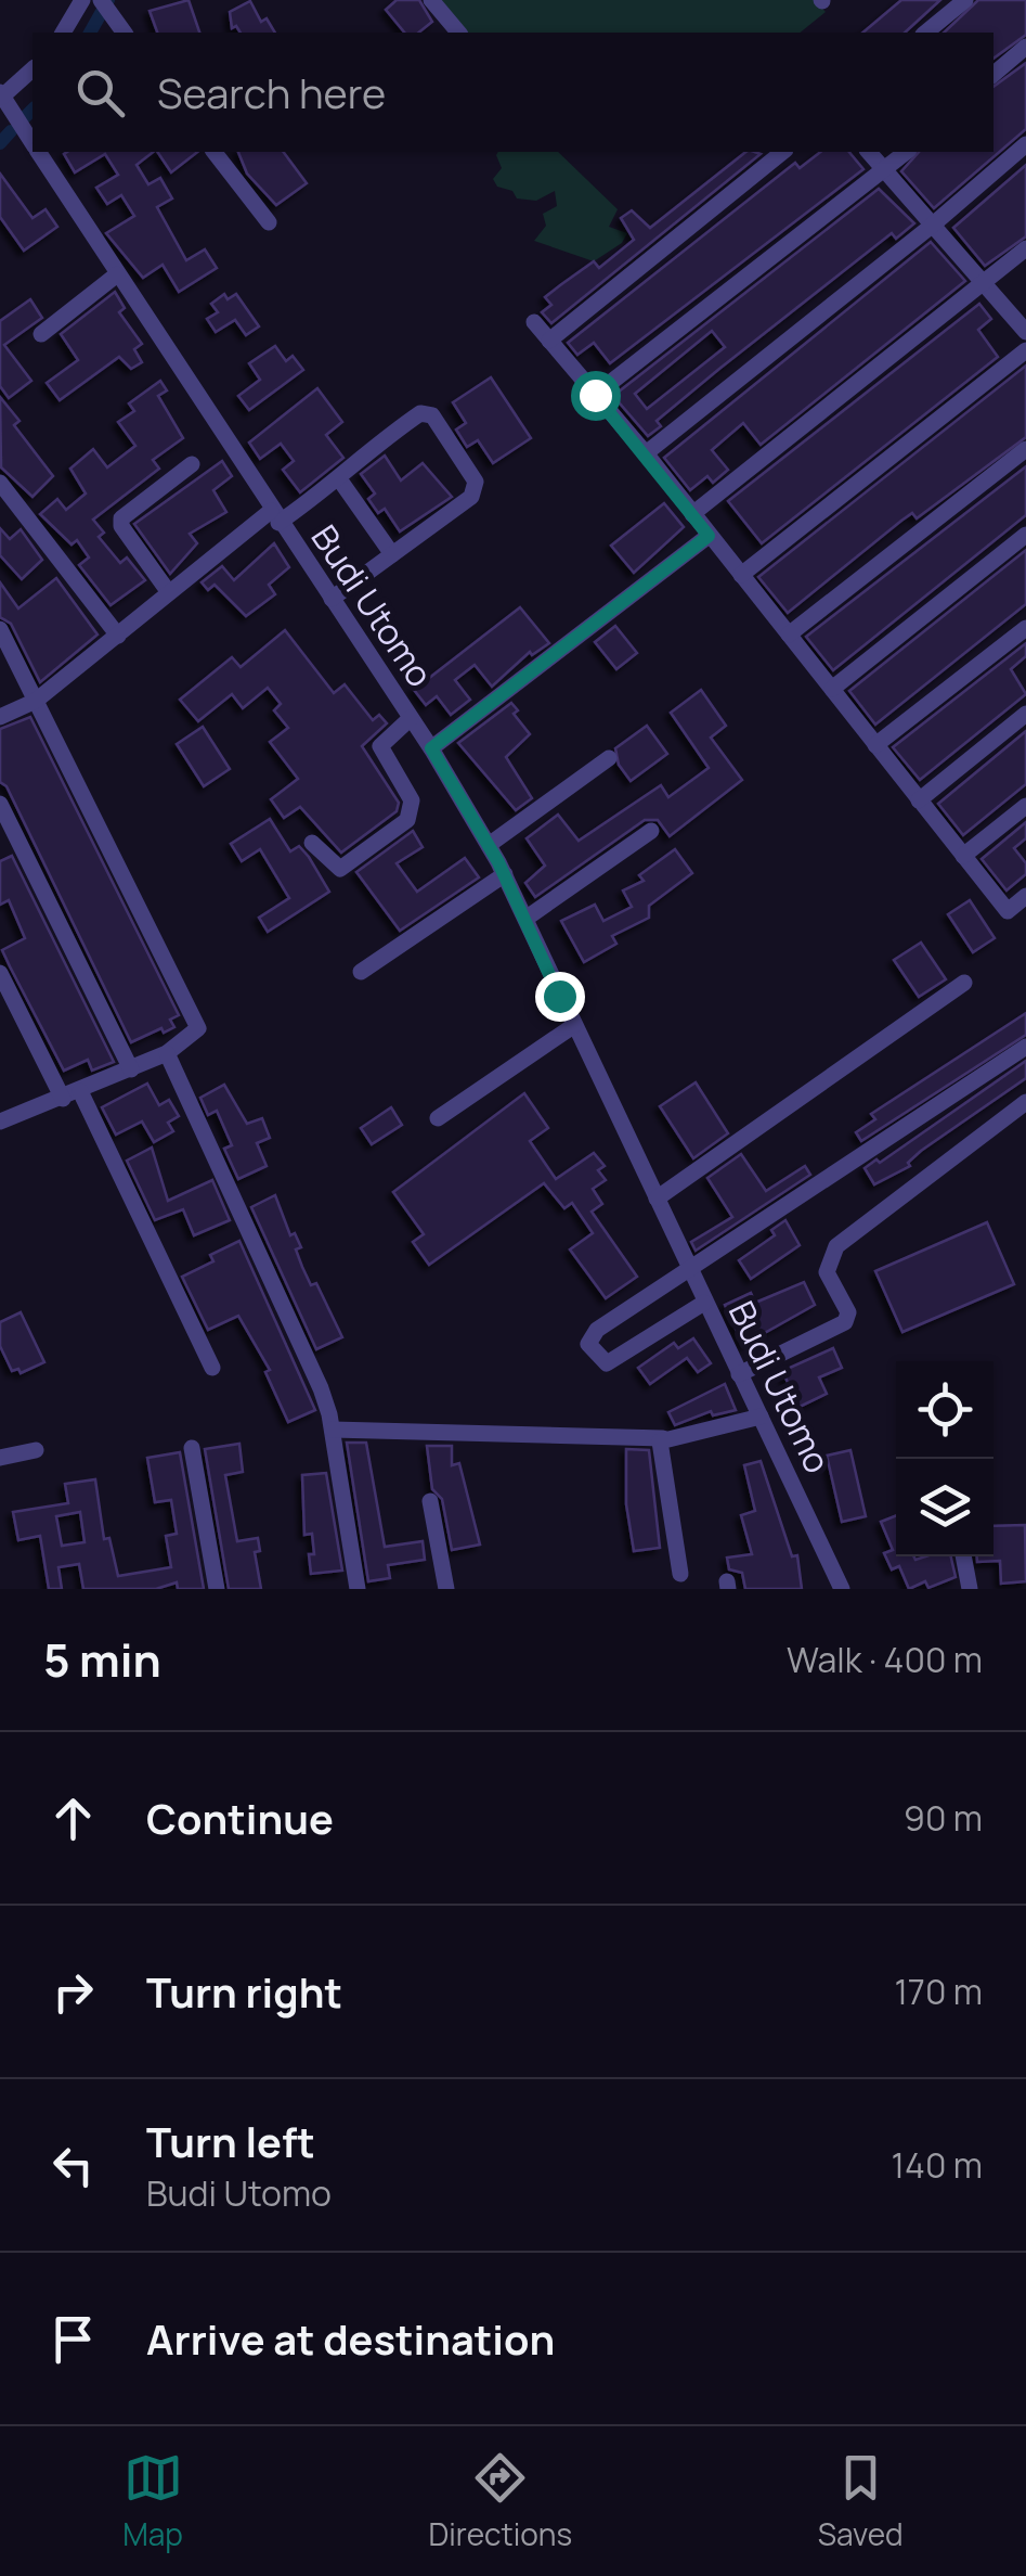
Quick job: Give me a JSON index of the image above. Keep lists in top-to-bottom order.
{
  "streets": {
    "street": ["Budi Utomo"]
  },
  "page": {
    "search": "Search here",
    "heading": ["5 min", "Walk · 400 m"],
    "list": [
      ["Continue", "90 m"],
      ["Turn right", "170 m"],
      ["Turn left", "Budi Utomo", "140 m"],
      "Arrive at destination"
    ],
    "nav": ["Map", "Directions", "Saved"]
  }
}
